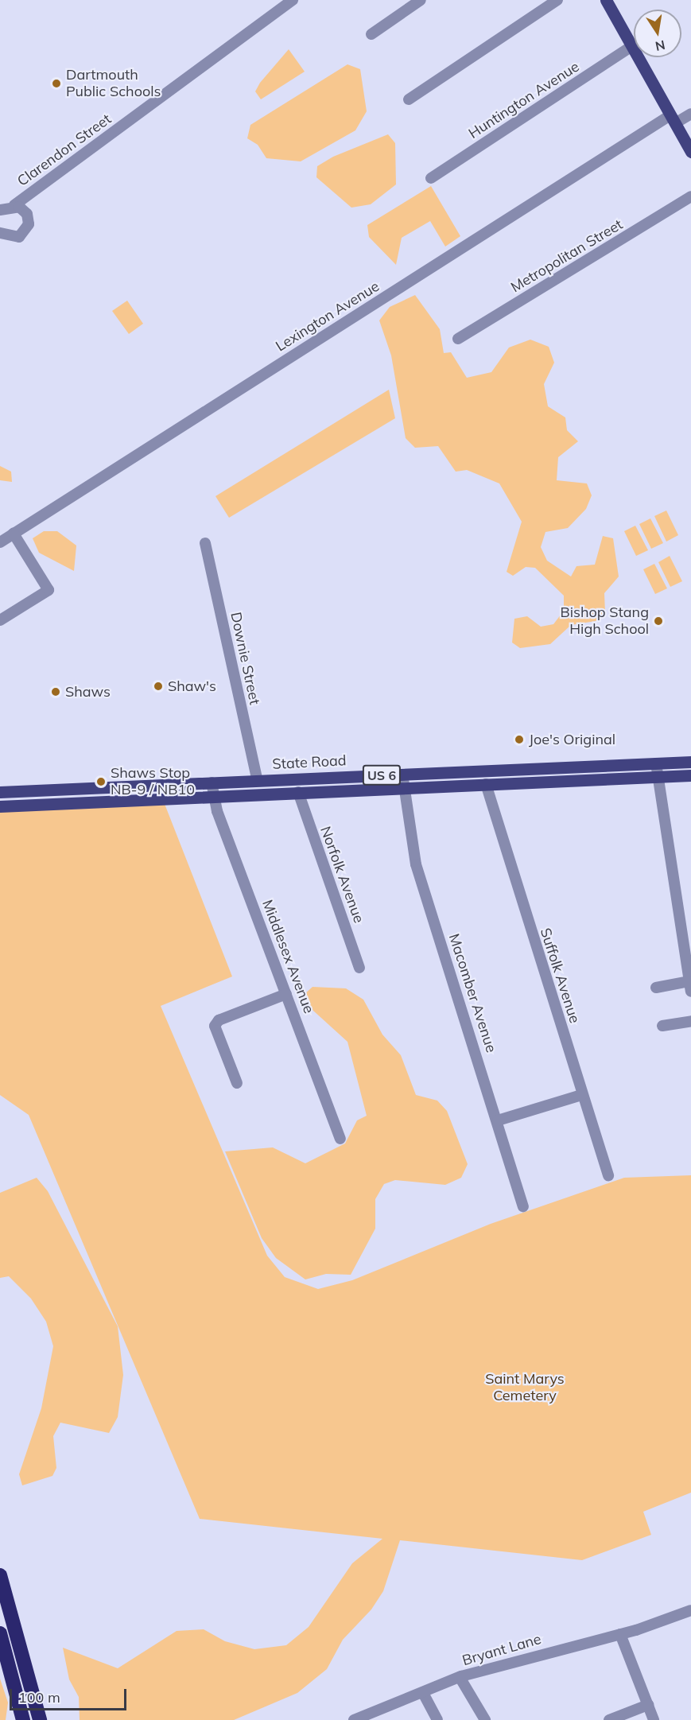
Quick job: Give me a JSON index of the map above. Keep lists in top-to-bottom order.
{
  "streets": {
    "main road": ["State Road", "US 6"],
    "street": [
      "Huntington Avenue",
      "Clarendon Street",
      "Metropolitan Street",
      "Lexington Avenue",
      "Downie Street",
      "Norfolk Avenue",
      "Middlesex Avenue",
      "Suffolk Avenue",
      "Macomber Avenue",
      "Bryant Lane"
    ]
  },
  "crossings": [
    ["Downie Street", "State Road"],
    ["State Road", "US 6"],
    ["State Road", "Norfolk Avenue"],
    ["State Road", "Middlesex Avenue"],
    ["State Road", "Suffolk Avenue"],
    ["State Road", "Macomber Avenue"]
  ],
  "parks": ["Saint Marys Cemetery"],
  "places": [
    "Dartmouth Public Schools",
    "Bishop Stang High School",
    "Shaw's",
    "Shaws",
    "Joe's Original",
    "Shaws Stop NB-9 / NB10"
  ],
  "scale_bar": "100 m",
  "north": "bottom"
}
